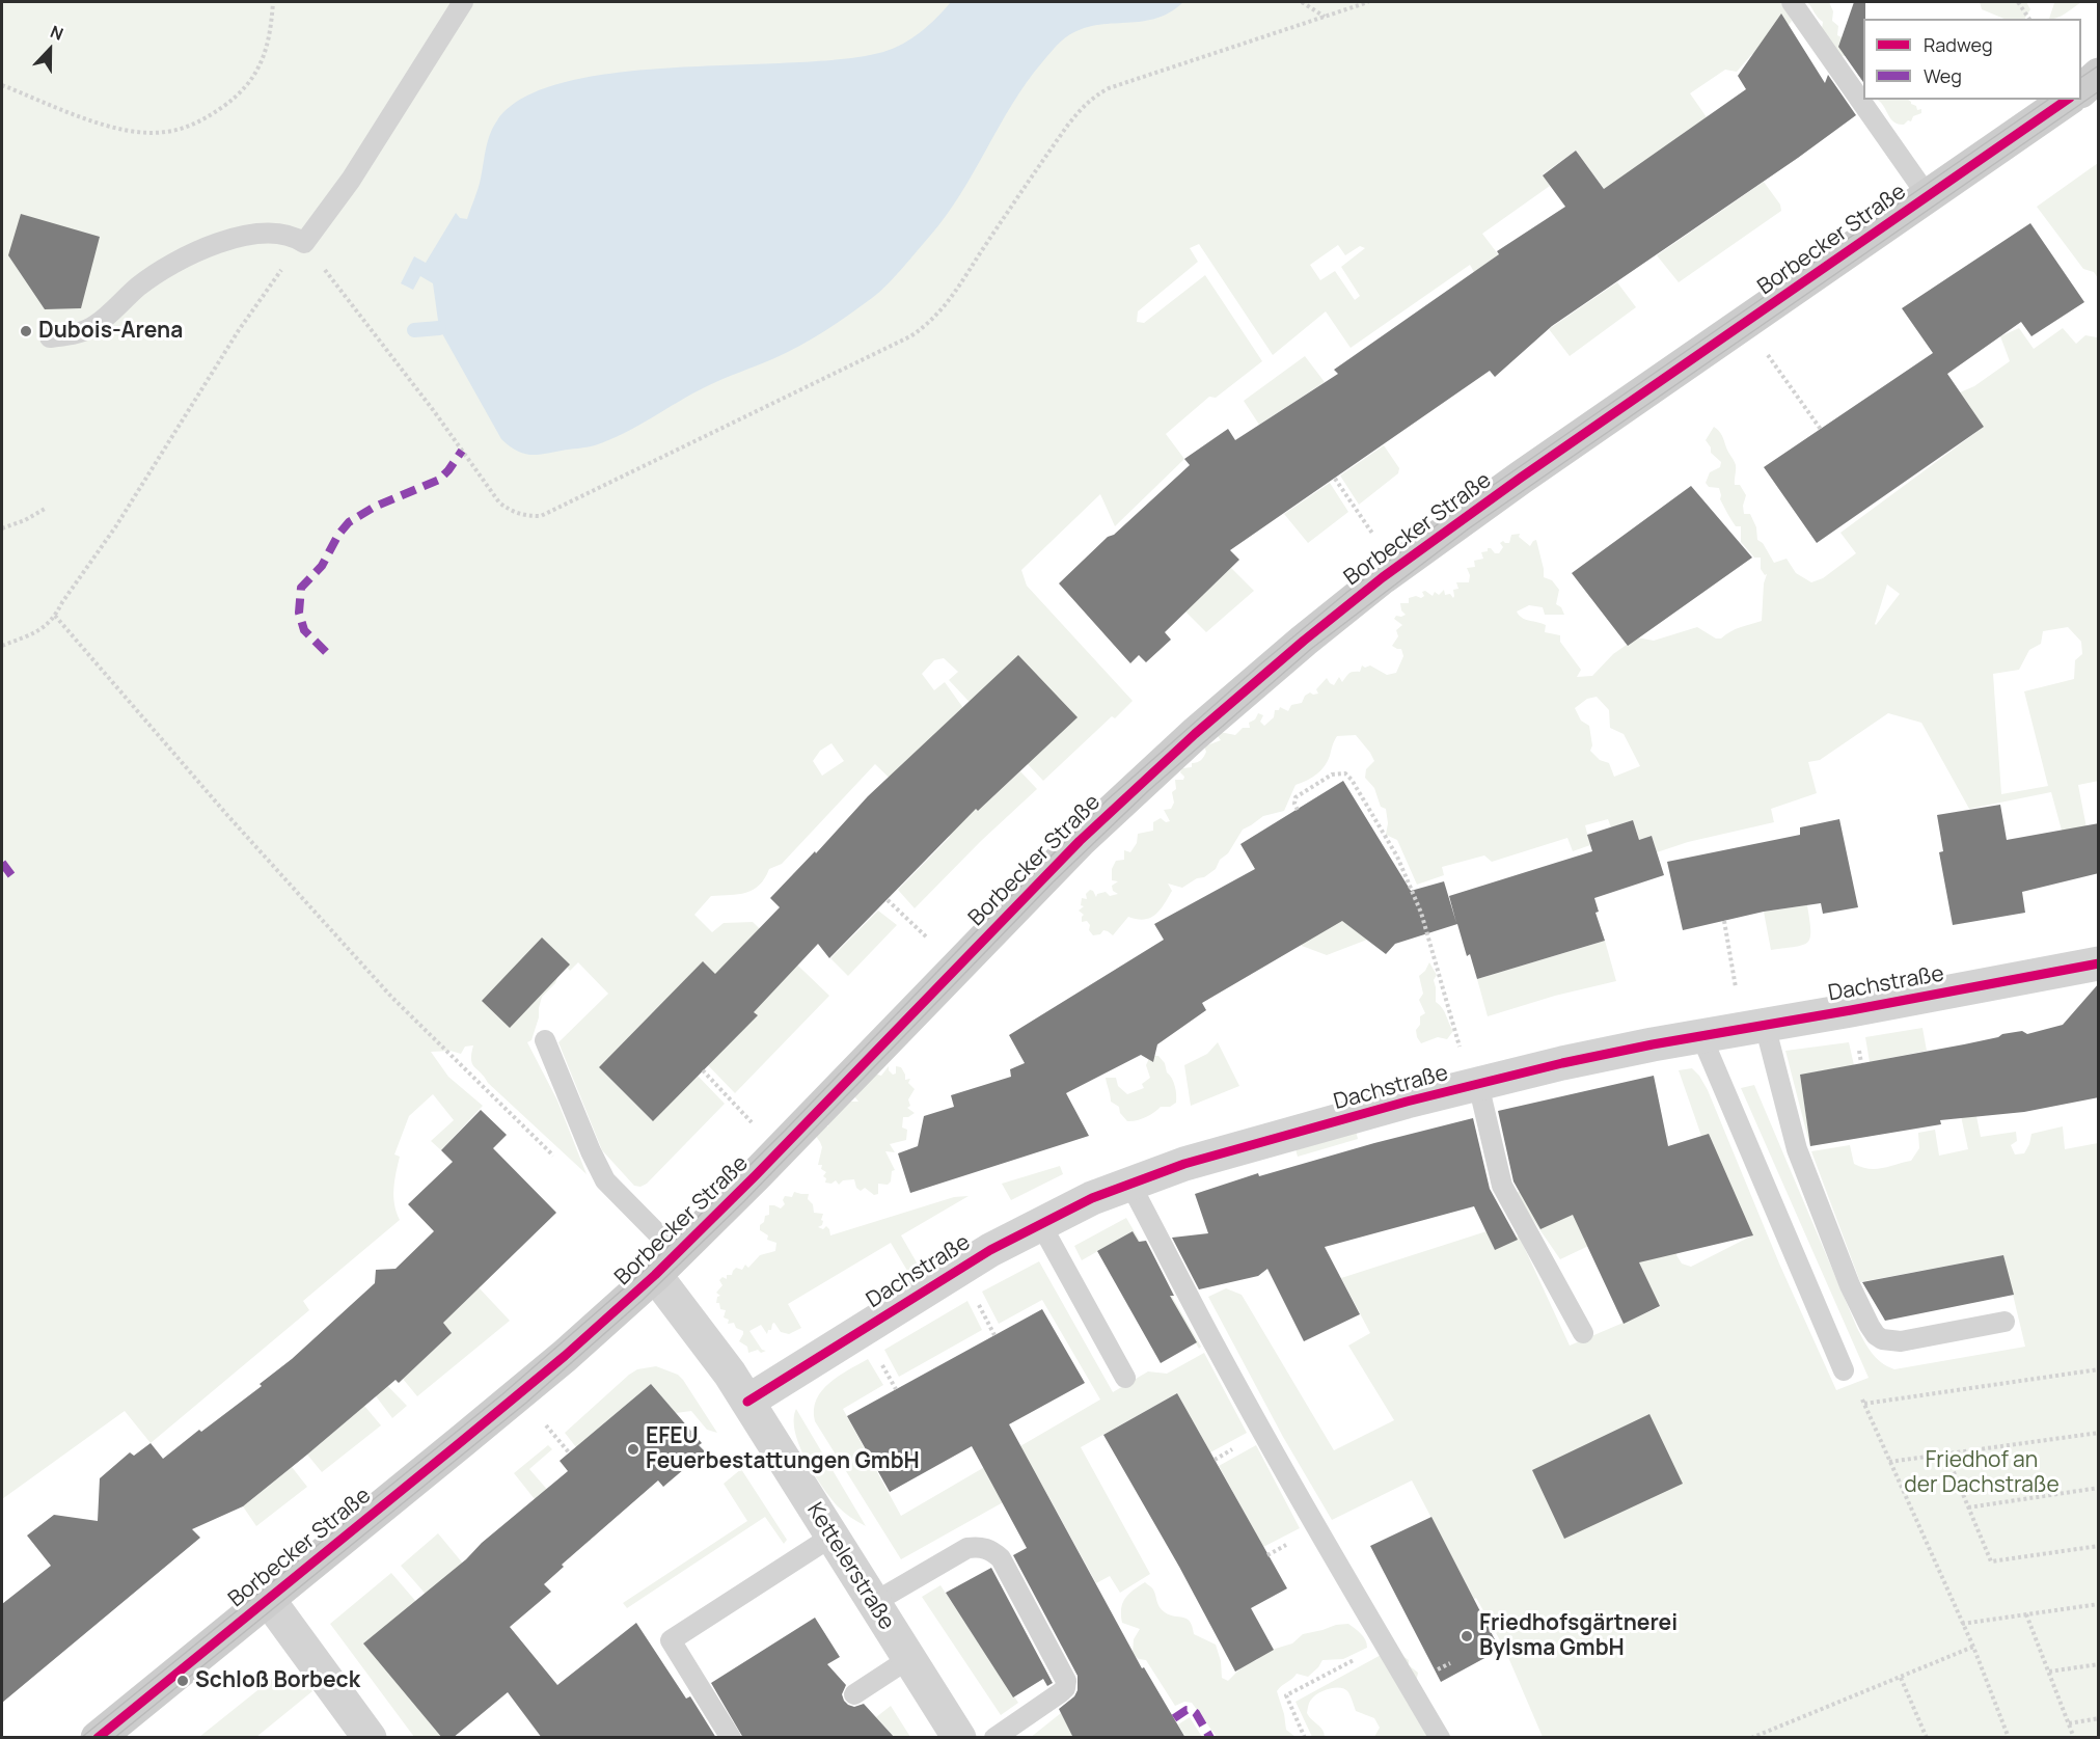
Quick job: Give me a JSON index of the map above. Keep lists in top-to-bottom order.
{
  "streets": {
    "street": ["Borbecker Straße", "Dachstraße", "Kettelerstraße"]
  },
  "crossings": [
    ["Borbecker Straße", "Kettelerstraße"],
    ["Dachstraße", "Kettelerstraße"]
  ],
  "parks": ["Friedhof an der Dachstraße"],
  "places": [
    "Dubois-Arena",
    "EFEU Feuerbestattungen GmbH",
    "Friedhofsgärtnerei Bylsma GmbH",
    "Schloß Borbeck"
  ],
  "legend": ["Radweg", "Weg"],
  "north": "top"
}
